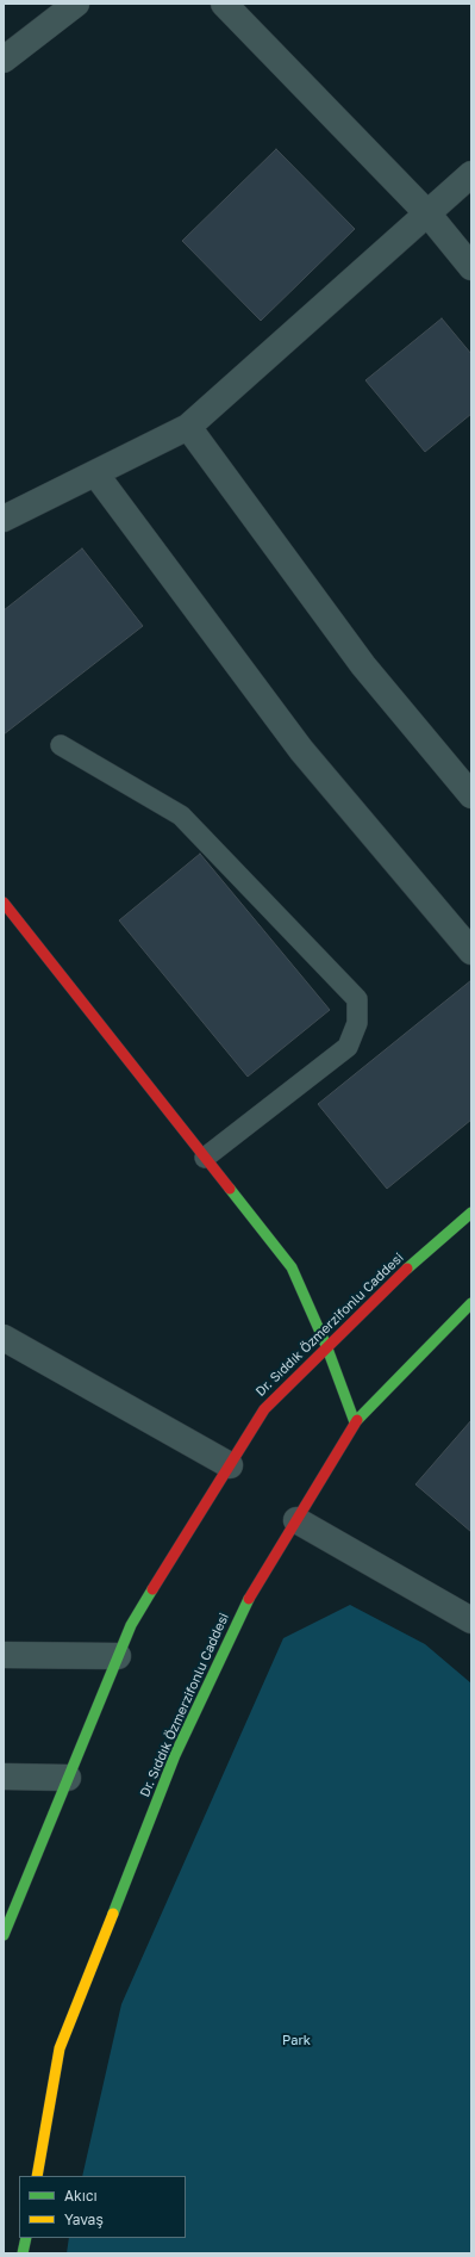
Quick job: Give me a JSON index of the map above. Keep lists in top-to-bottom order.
{
  "streets": {
    "main road": ["Dr. Sıddık Özmerzifonlu Caddesi"]
  },
  "parks": ["Park"],
  "legend": ["Akıcı", "Yavaş"]
}
